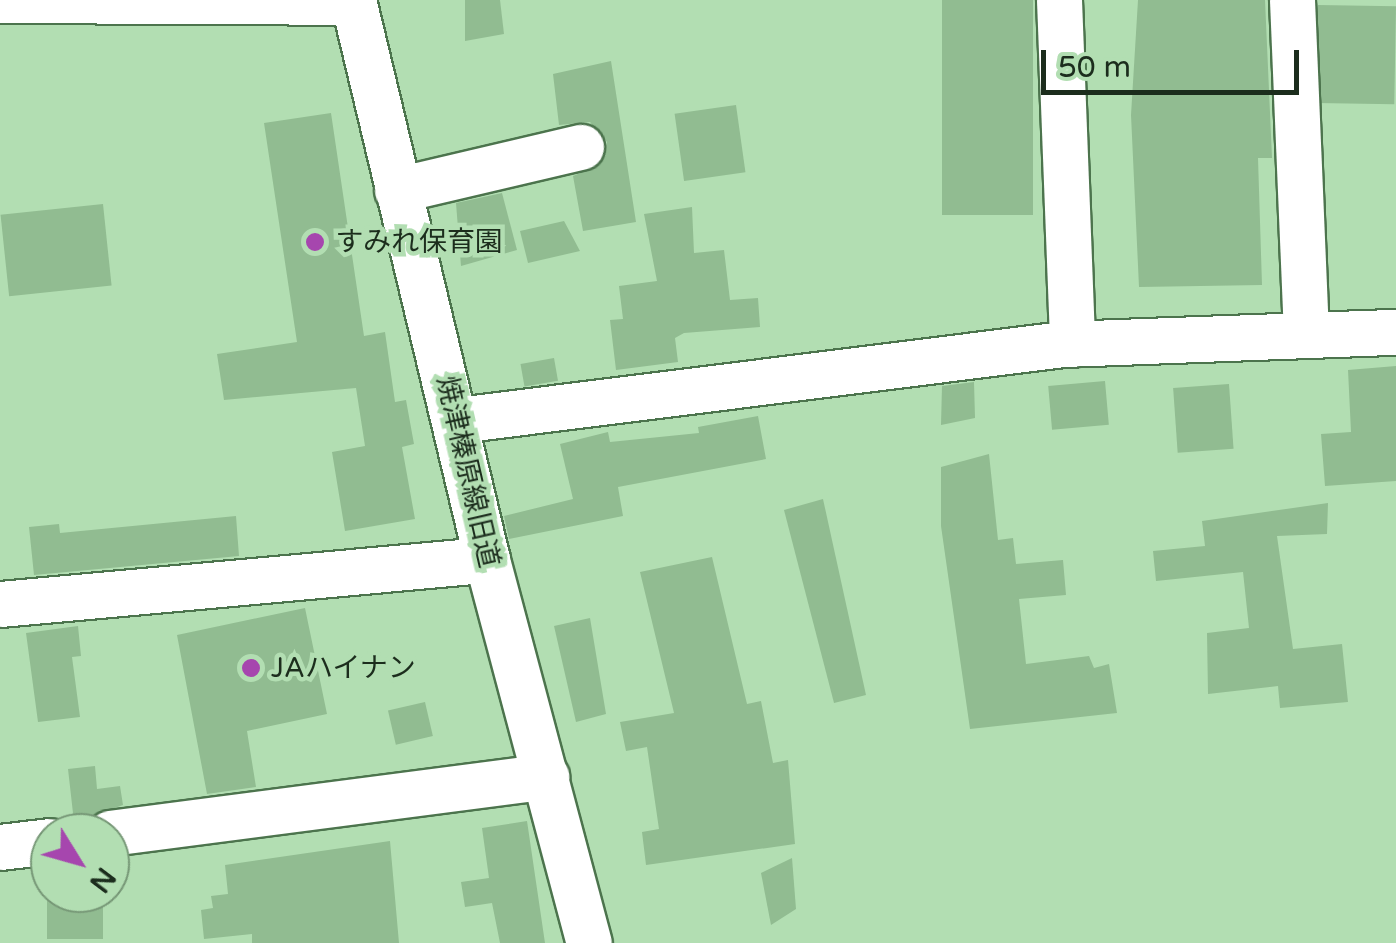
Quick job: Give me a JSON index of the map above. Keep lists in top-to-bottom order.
{
  "streets": {
    "street": ["焼津榛原線旧道"]
  },
  "places": ["すみれ保育園", "JAハイナン"],
  "scale_bar": "50 m",
  "north": "bottom right"
}
